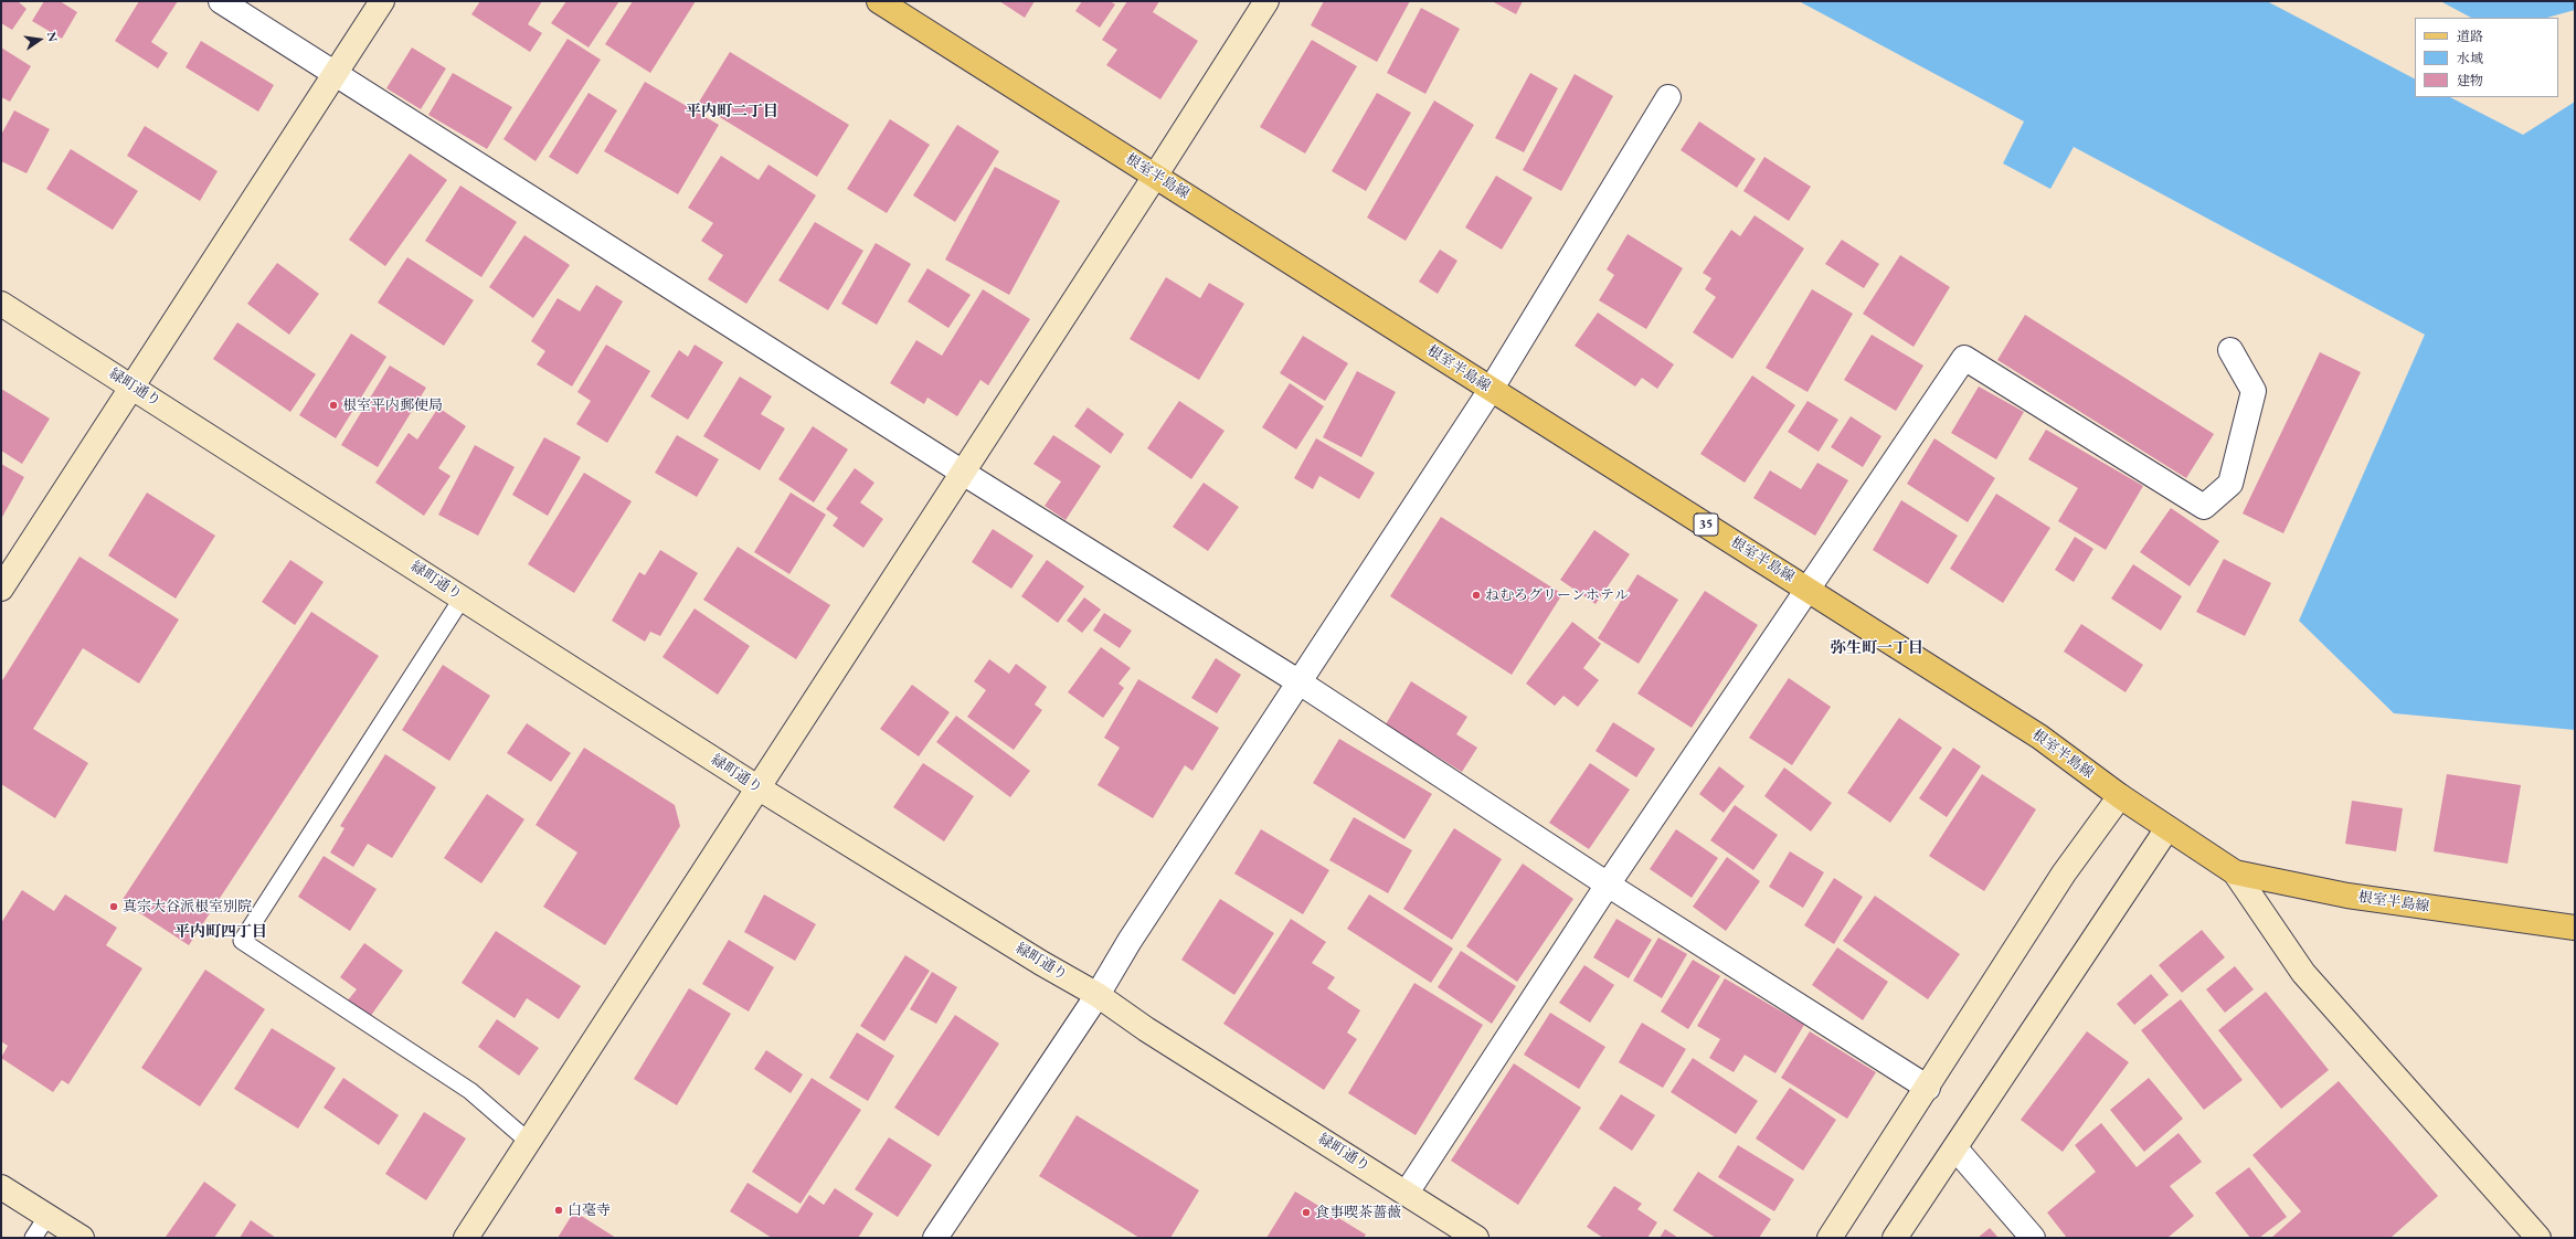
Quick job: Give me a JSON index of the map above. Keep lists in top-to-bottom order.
{
  "streets": {
    "main road": ["根室半島線", "35"],
    "street": ["緑町通り"]
  },
  "districts": ["平内町二丁目", "弥生町一丁目", "平内町四丁目"],
  "places": [
    "根室平内郵便局",
    "ねむろグリーンホテル",
    "真宗大谷派根室別院",
    "白毫寺",
    "食事喫茶薔薇"
  ],
  "legend": ["道路", "水域", "建物"],
  "north": "right"
}
